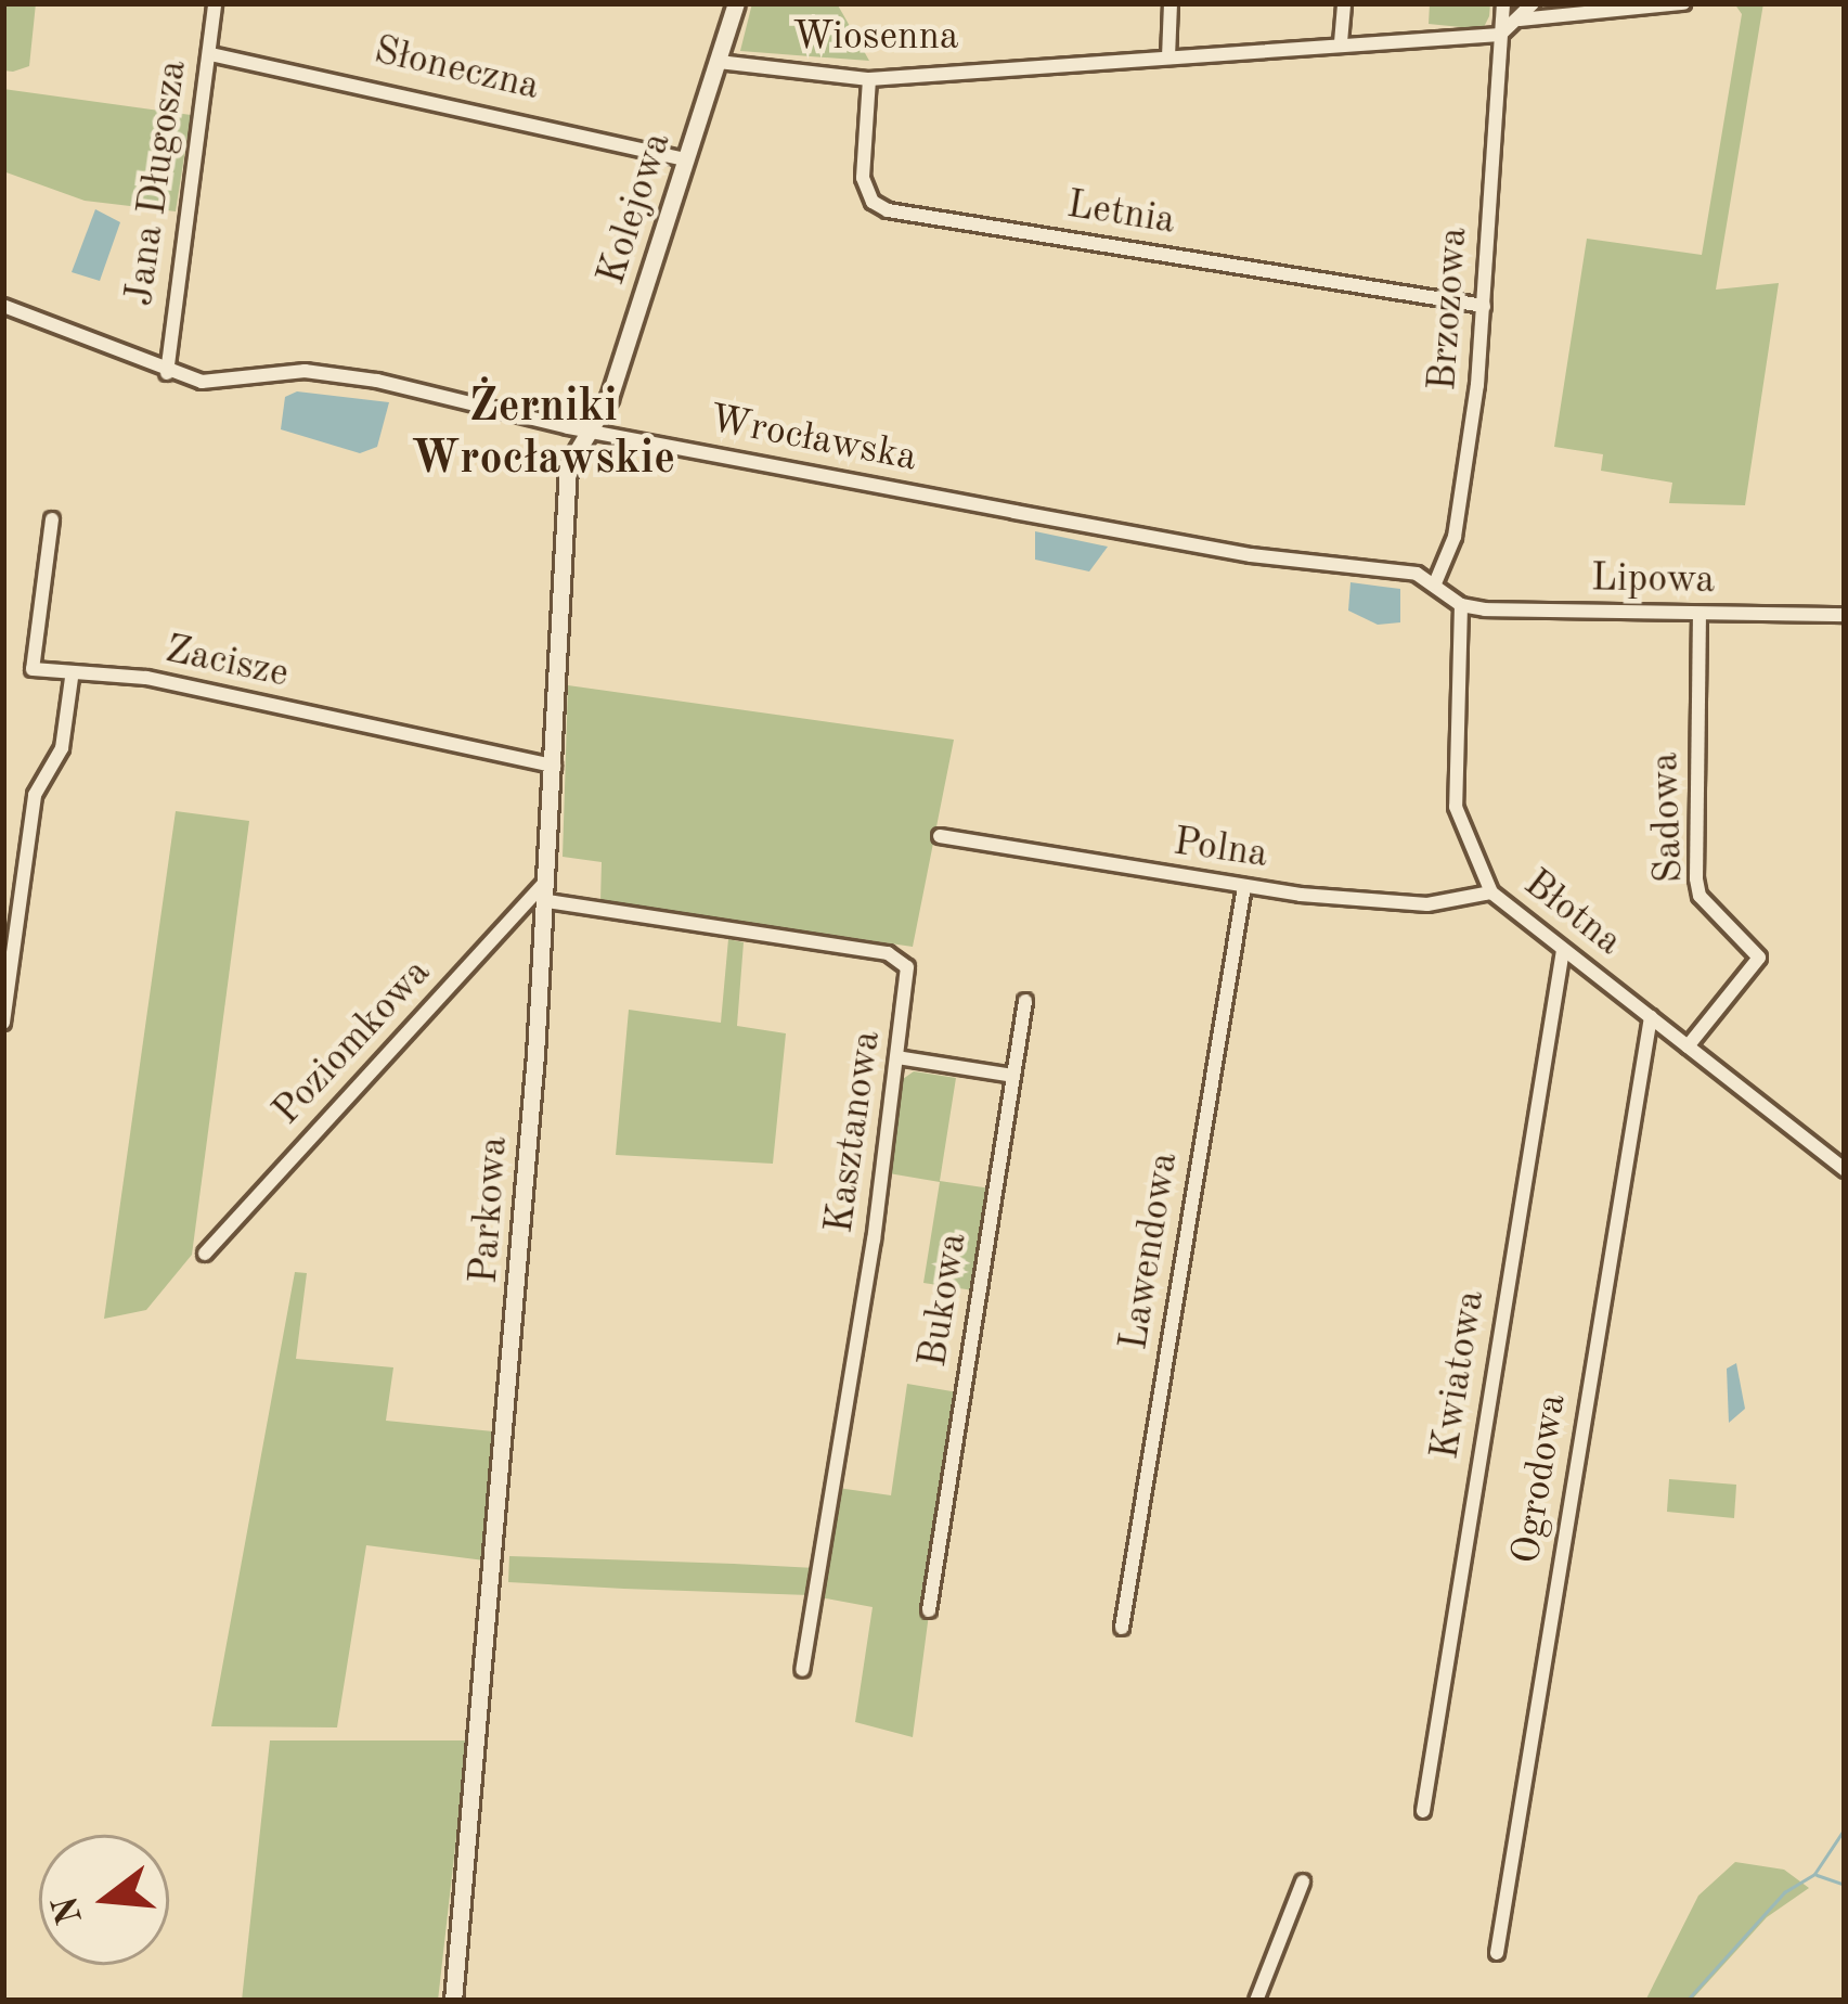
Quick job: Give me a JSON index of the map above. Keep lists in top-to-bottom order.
{
  "streets": {
    "street": [
      "Wiosenna",
      "Słoneczna",
      "Jana Długosza",
      "Kolejowa",
      "Letnia",
      "Brzozowa",
      "Wrocławska",
      "Lipowa",
      "Zacisze",
      "Sadowa",
      "Polna",
      "Błotna",
      "Poziomkowa",
      "Kasztanowa",
      "Parkowa",
      "Lawendowa",
      "Bukowa",
      "Kwiatowa",
      "Ogrodowa"
    ]
  },
  "crossings": [
    ["Wiosenna", "Kolejowa"],
    ["Wiosenna", "Letnia"],
    ["Wiosenna", "Brzozowa"],
    ["Słoneczna", "Jana Długosza"],
    ["Słoneczna", "Kolejowa"],
    ["Jana Długosza", "Wrocławska"],
    ["Kolejowa", "Wrocławska"],
    ["Kolejowa", "Parkowa"],
    ["Letnia", "Brzozowa"],
    ["Brzozowa", "Wrocławska"],
    ["Wrocławska", "Lipowa"],
    ["Wrocławska", "Błotna"],
    ["Wrocławska", "Parkowa"],
    ["Lipowa", "Sadowa"],
    ["Lipowa", "Błotna"],
    ["Zacisze", "Parkowa"],
    ["Sadowa", "Błotna"],
    ["Polna", "Błotna"],
    ["Polna", "Lawendowa"],
    ["Błotna", "Kwiatowa"],
    ["Błotna", "Ogrodowa"],
    ["Poziomkowa", "Parkowa"],
    ["Kasztanowa", "Parkowa"]
  ],
  "districts": ["Żerniki Wrocławskie"],
  "north": "left"
}
